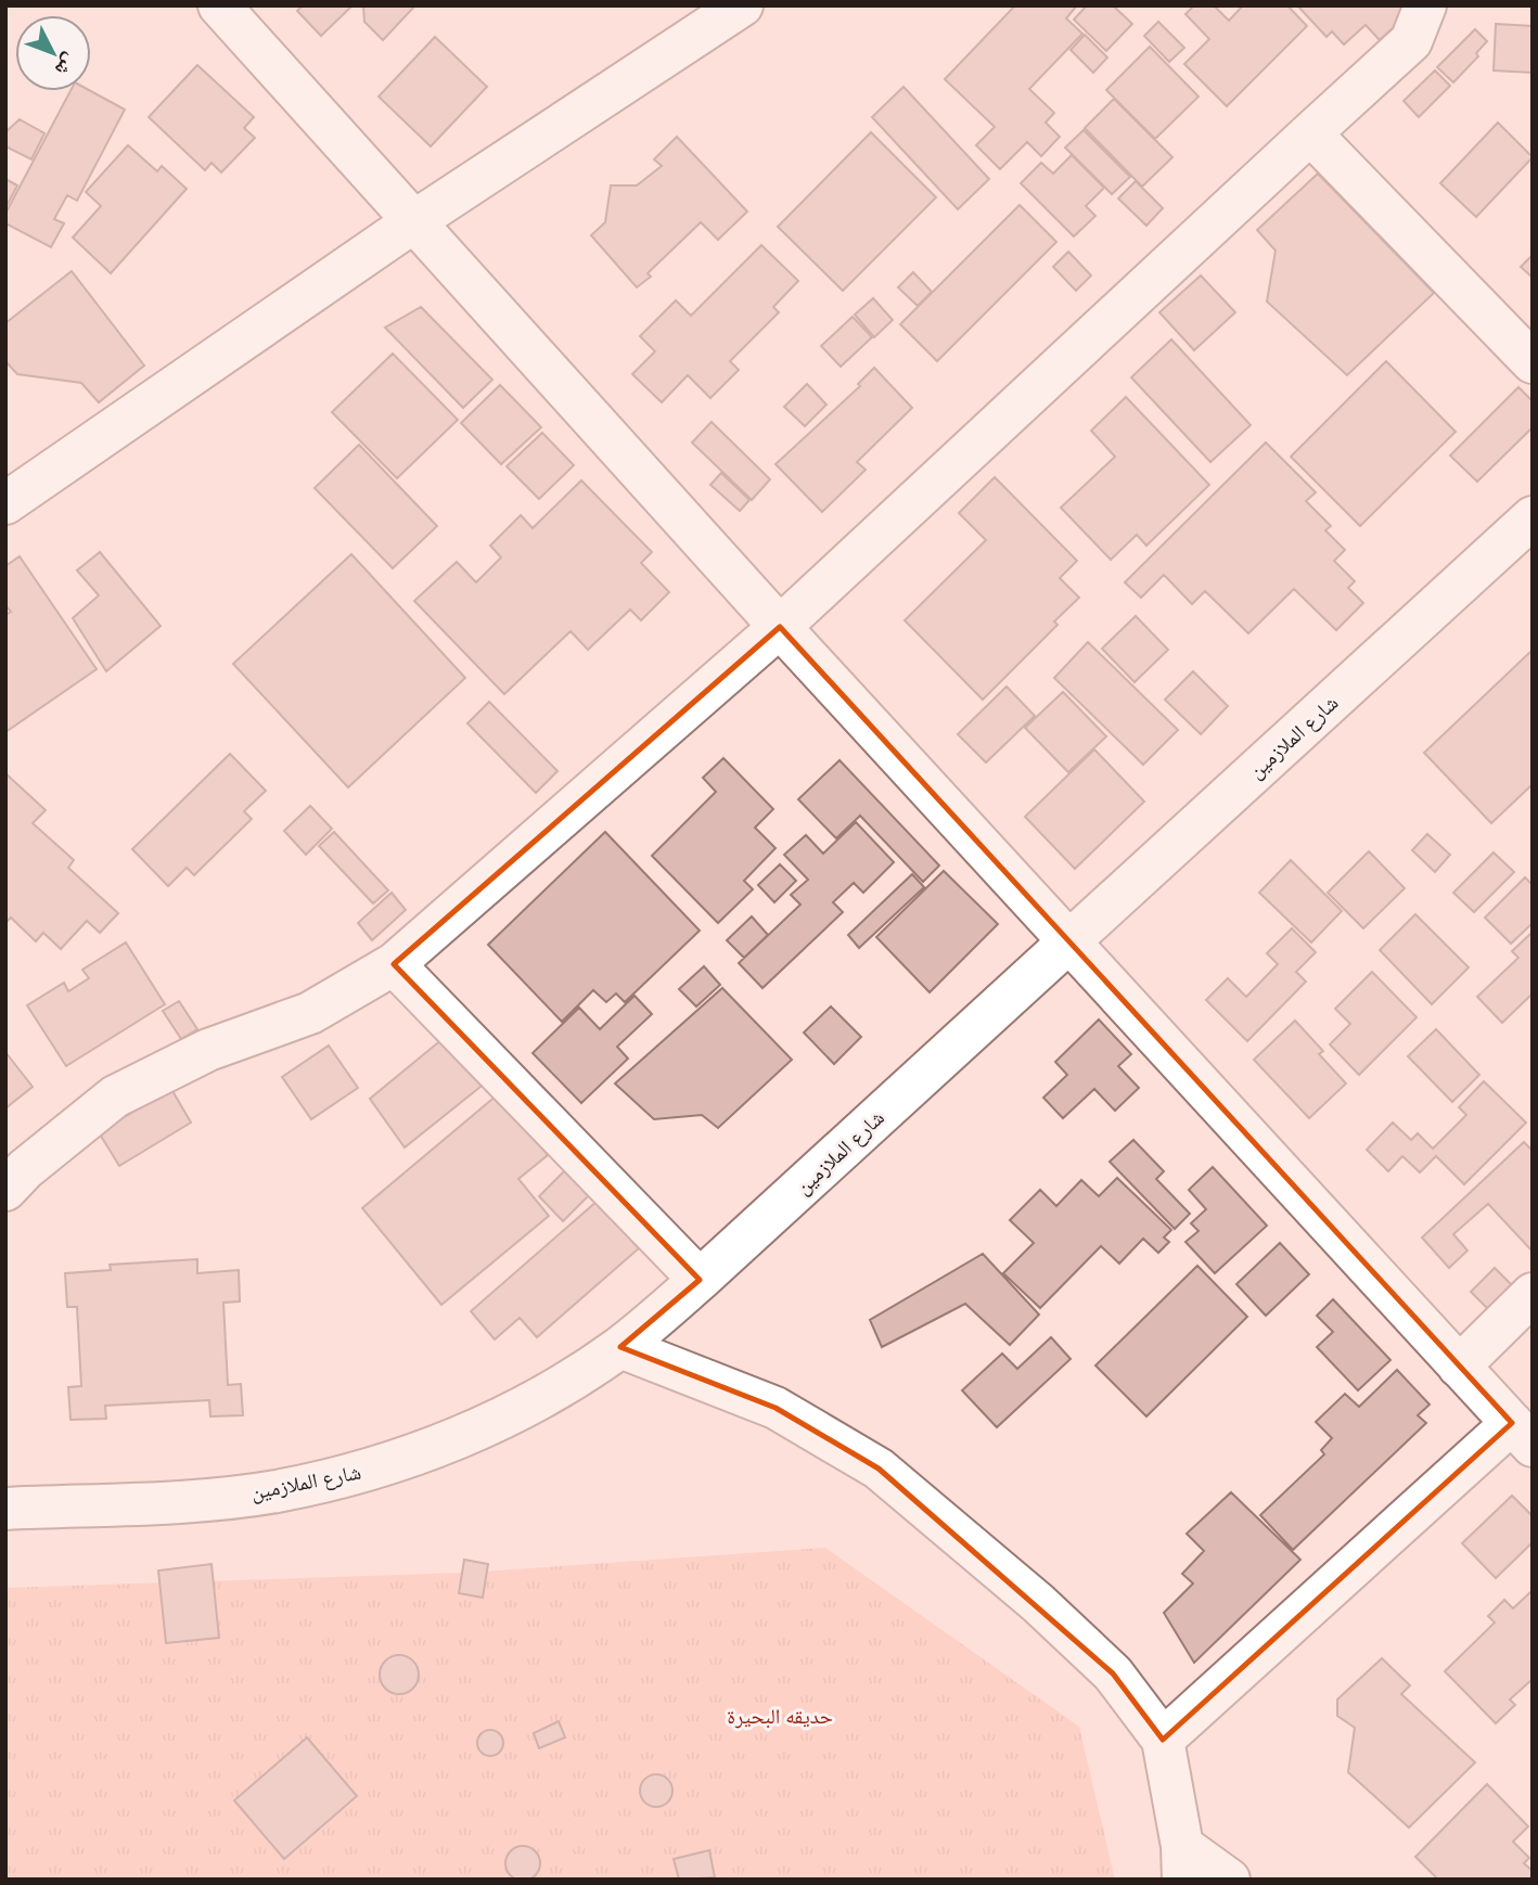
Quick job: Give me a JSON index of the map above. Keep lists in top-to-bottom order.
{
  "streets": {
    "street": ["شارع الملازمين"]
  },
  "parks": ["حديقه البحيرة"],
  "north": "bottom right"
}
